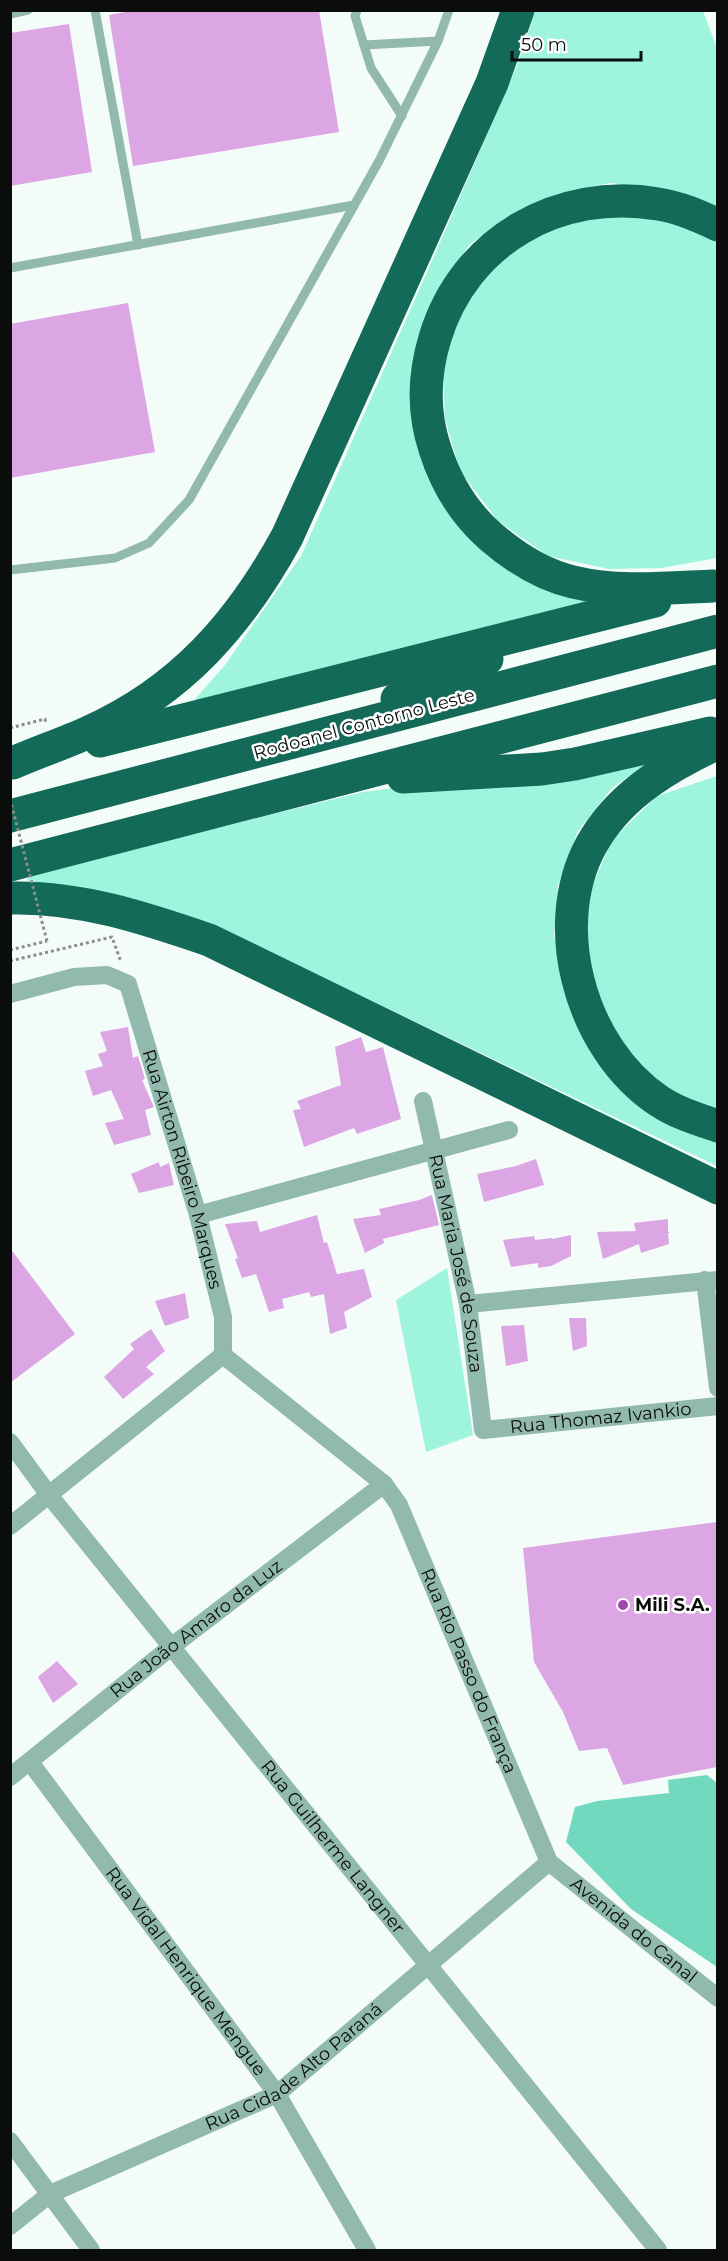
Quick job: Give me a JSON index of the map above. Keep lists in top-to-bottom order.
{
  "streets": {
    "highway": ["Rodoanel Contorno Leste"],
    "street": [
      "Rua Airton Ribeiro Marques",
      "Rua Maria José de Souza",
      "Rua Thomaz Ivankio",
      "Rua João Amaro da Luz",
      "Rua Rio Passo do França",
      "Rua Guilherme Langner",
      "Avenida do Canal",
      "Rua Vidal Henrique Mengue",
      "Rua Cidade Alto Paraná"
    ]
  },
  "crossings": [
    ["Rua Airton Ribeiro Marques", "Rua Rio Passo do França"],
    ["Rua Maria José de Souza", "Rua Thomaz Ivankio"],
    ["Rua João Amaro da Luz", "Rua Rio Passo do França"],
    ["Rua João Amaro da Luz", "Rua Guilherme Langner"],
    ["Rua João Amaro da Luz", "Rua Vidal Henrique Mengue"],
    ["Rua Rio Passo do França", "Avenida do Canal"],
    ["Rua Rio Passo do França", "Rua Cidade Alto Paraná"],
    ["Rua Guilherme Langner", "Rua Cidade Alto Paraná"],
    ["Avenida do Canal", "Rua Cidade Alto Paraná"],
    ["Rua Vidal Henrique Mengue", "Rua Cidade Alto Paraná"]
  ],
  "places": ["Mili S.A."],
  "scale_bar": "50 m"
}
